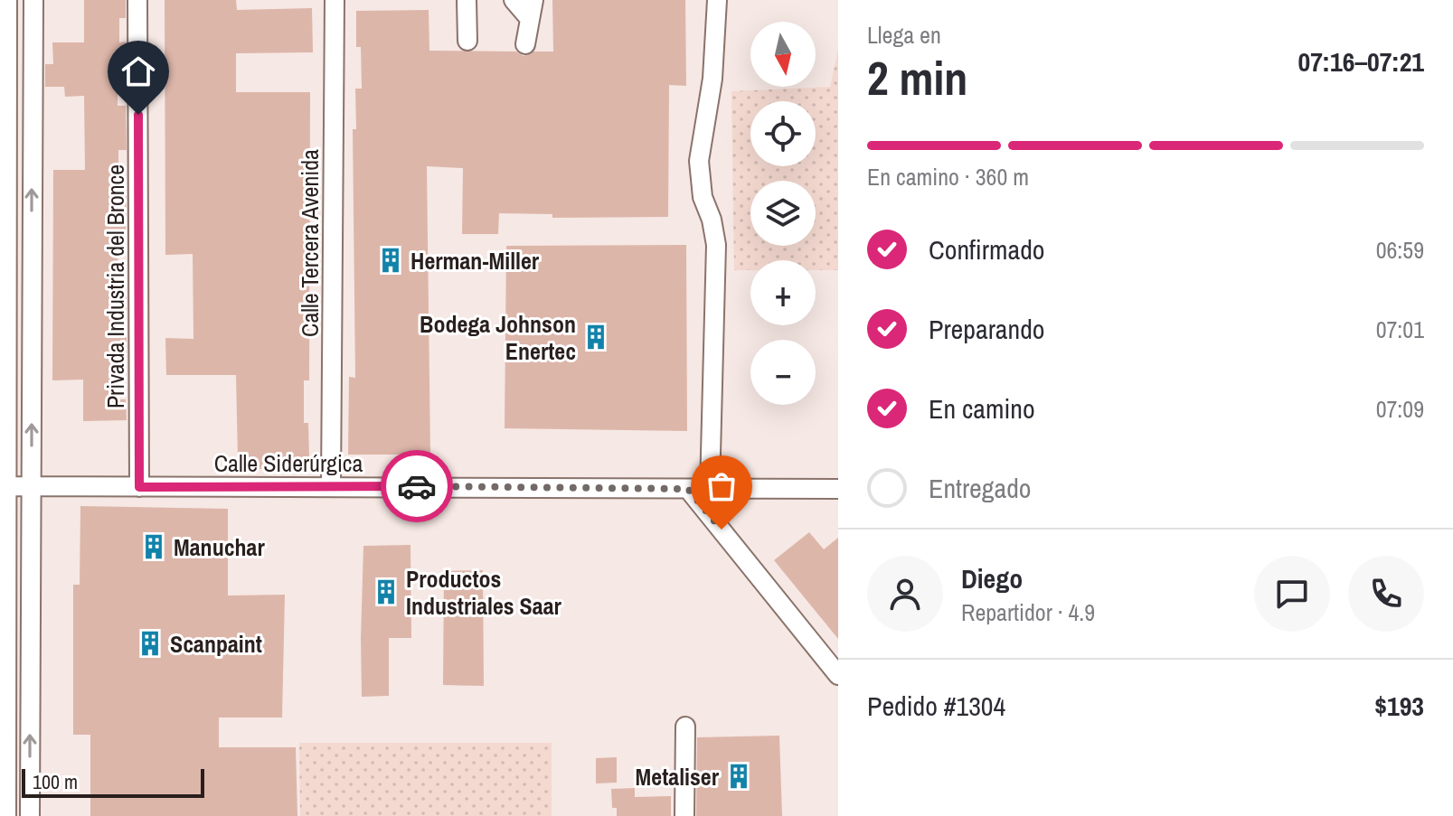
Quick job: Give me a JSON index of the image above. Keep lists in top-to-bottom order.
{
  "streets": {
    "street": ["Calle Tercera Avenida", "Privada Industria del Bronce", "Calle Siderúrgica"]
  },
  "crossings": [
    ["Calle Tercera Avenida", "Calle Siderúrgica"],
    ["Privada Industria del Bronce", "Calle Siderúrgica"]
  ],
  "places": {
    "building": [
      "Herman-Miller",
      "Bodega Johnson Enertec",
      "Manuchar",
      "Productos Industriales Saar",
      "Scanpaint",
      "Metaliser"
    ]
  },
  "scale_bar": "100 m",
  "north": "bottom",
  "page": {
    "heading": ["2 min", "Llega en", "07:16–07:21"],
    "panel": [
      "Diego",
      "Repartidor · 4.9",
      "Pedido #1304",
      "$193"
    ],
    "map_buttons": ["+", "−"],
    "bar": "En camino · 360 m",
    "list": [
      ["Confirmado", "06:59"],
      ["Preparando", "07:01"],
      ["En camino", "07:09"],
      "Entregado"
    ],
    "scale": "100 m"
  }
}
